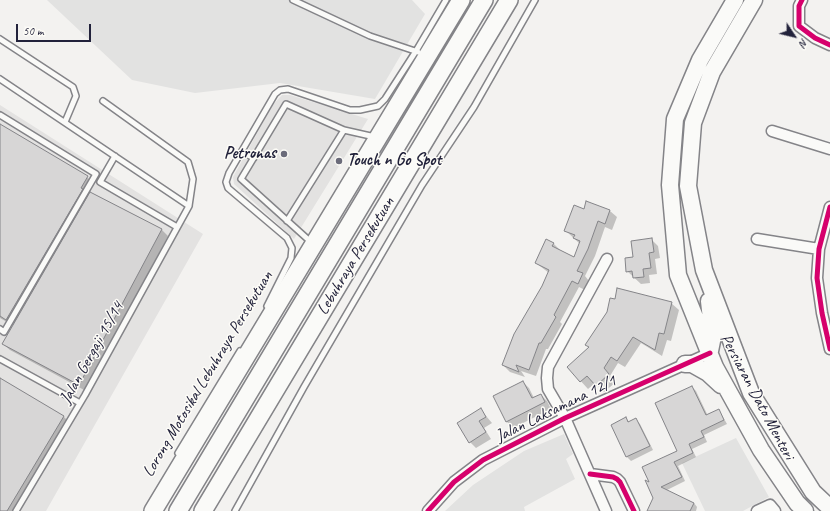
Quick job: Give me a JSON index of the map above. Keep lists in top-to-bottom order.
{
  "streets": {
    "highway": ["Lebuhraya Persekutuan"],
    "main road": ["Persiaran Dato Menteri"],
    "street": ["Jalan Laksamana 12/1"],
    "lane": ["Jalan Gergaji 15/14", "Lorong Motosikal Lebuhraya Persekutuan"]
  },
  "crossings": [
    ["Persiaran Dato Menteri", "Jalan Laksamana 12/1"]
  ],
  "places": ["Petronas", "Touch n Go Spot"],
  "scale_bar": "50 m",
  "north": "bottom right"
}
